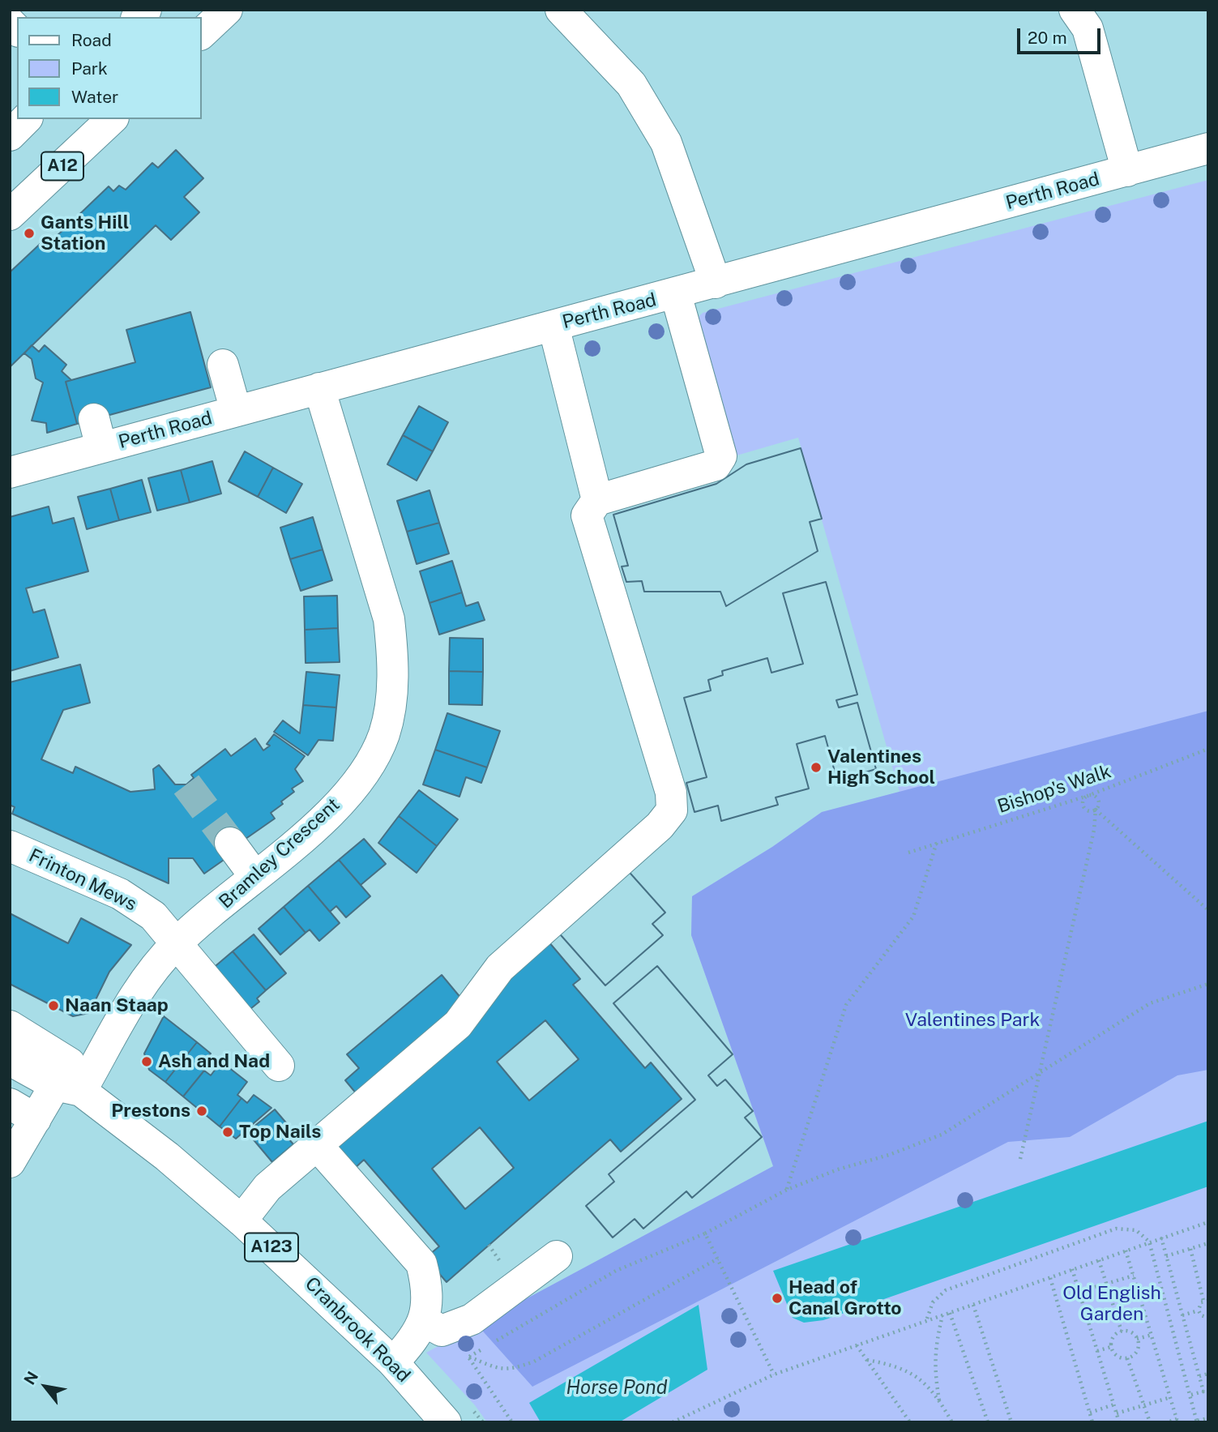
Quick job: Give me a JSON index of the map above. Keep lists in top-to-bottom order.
{
  "streets": {
    "main road": [
      "A12",
      "Perth Road",
      "Bramley Crescent",
      "Frinton Mews",
      "A123",
      "Cranbrook Road"
    ],
    "path": ["Bishop's Walk"]
  },
  "crossings": [
    ["Perth Road", "Bramley Crescent"],
    ["Bramley Crescent", "Frinton Mews"],
    ["Bramley Crescent", "Cranbrook Road"]
  ],
  "water": ["Horse Pond"],
  "parks": ["Valentines Park", "Old English Garden"],
  "places": [
    "Gants Hill Station",
    "Valentines High School",
    "Naan Staap",
    "Ash and Nad",
    "Prestons",
    "Top Nails",
    "Head of Canal Grotto"
  ],
  "legend": ["Road", "Park", "Water"],
  "scale_bar": "20 m",
  "north": "top left"
}
